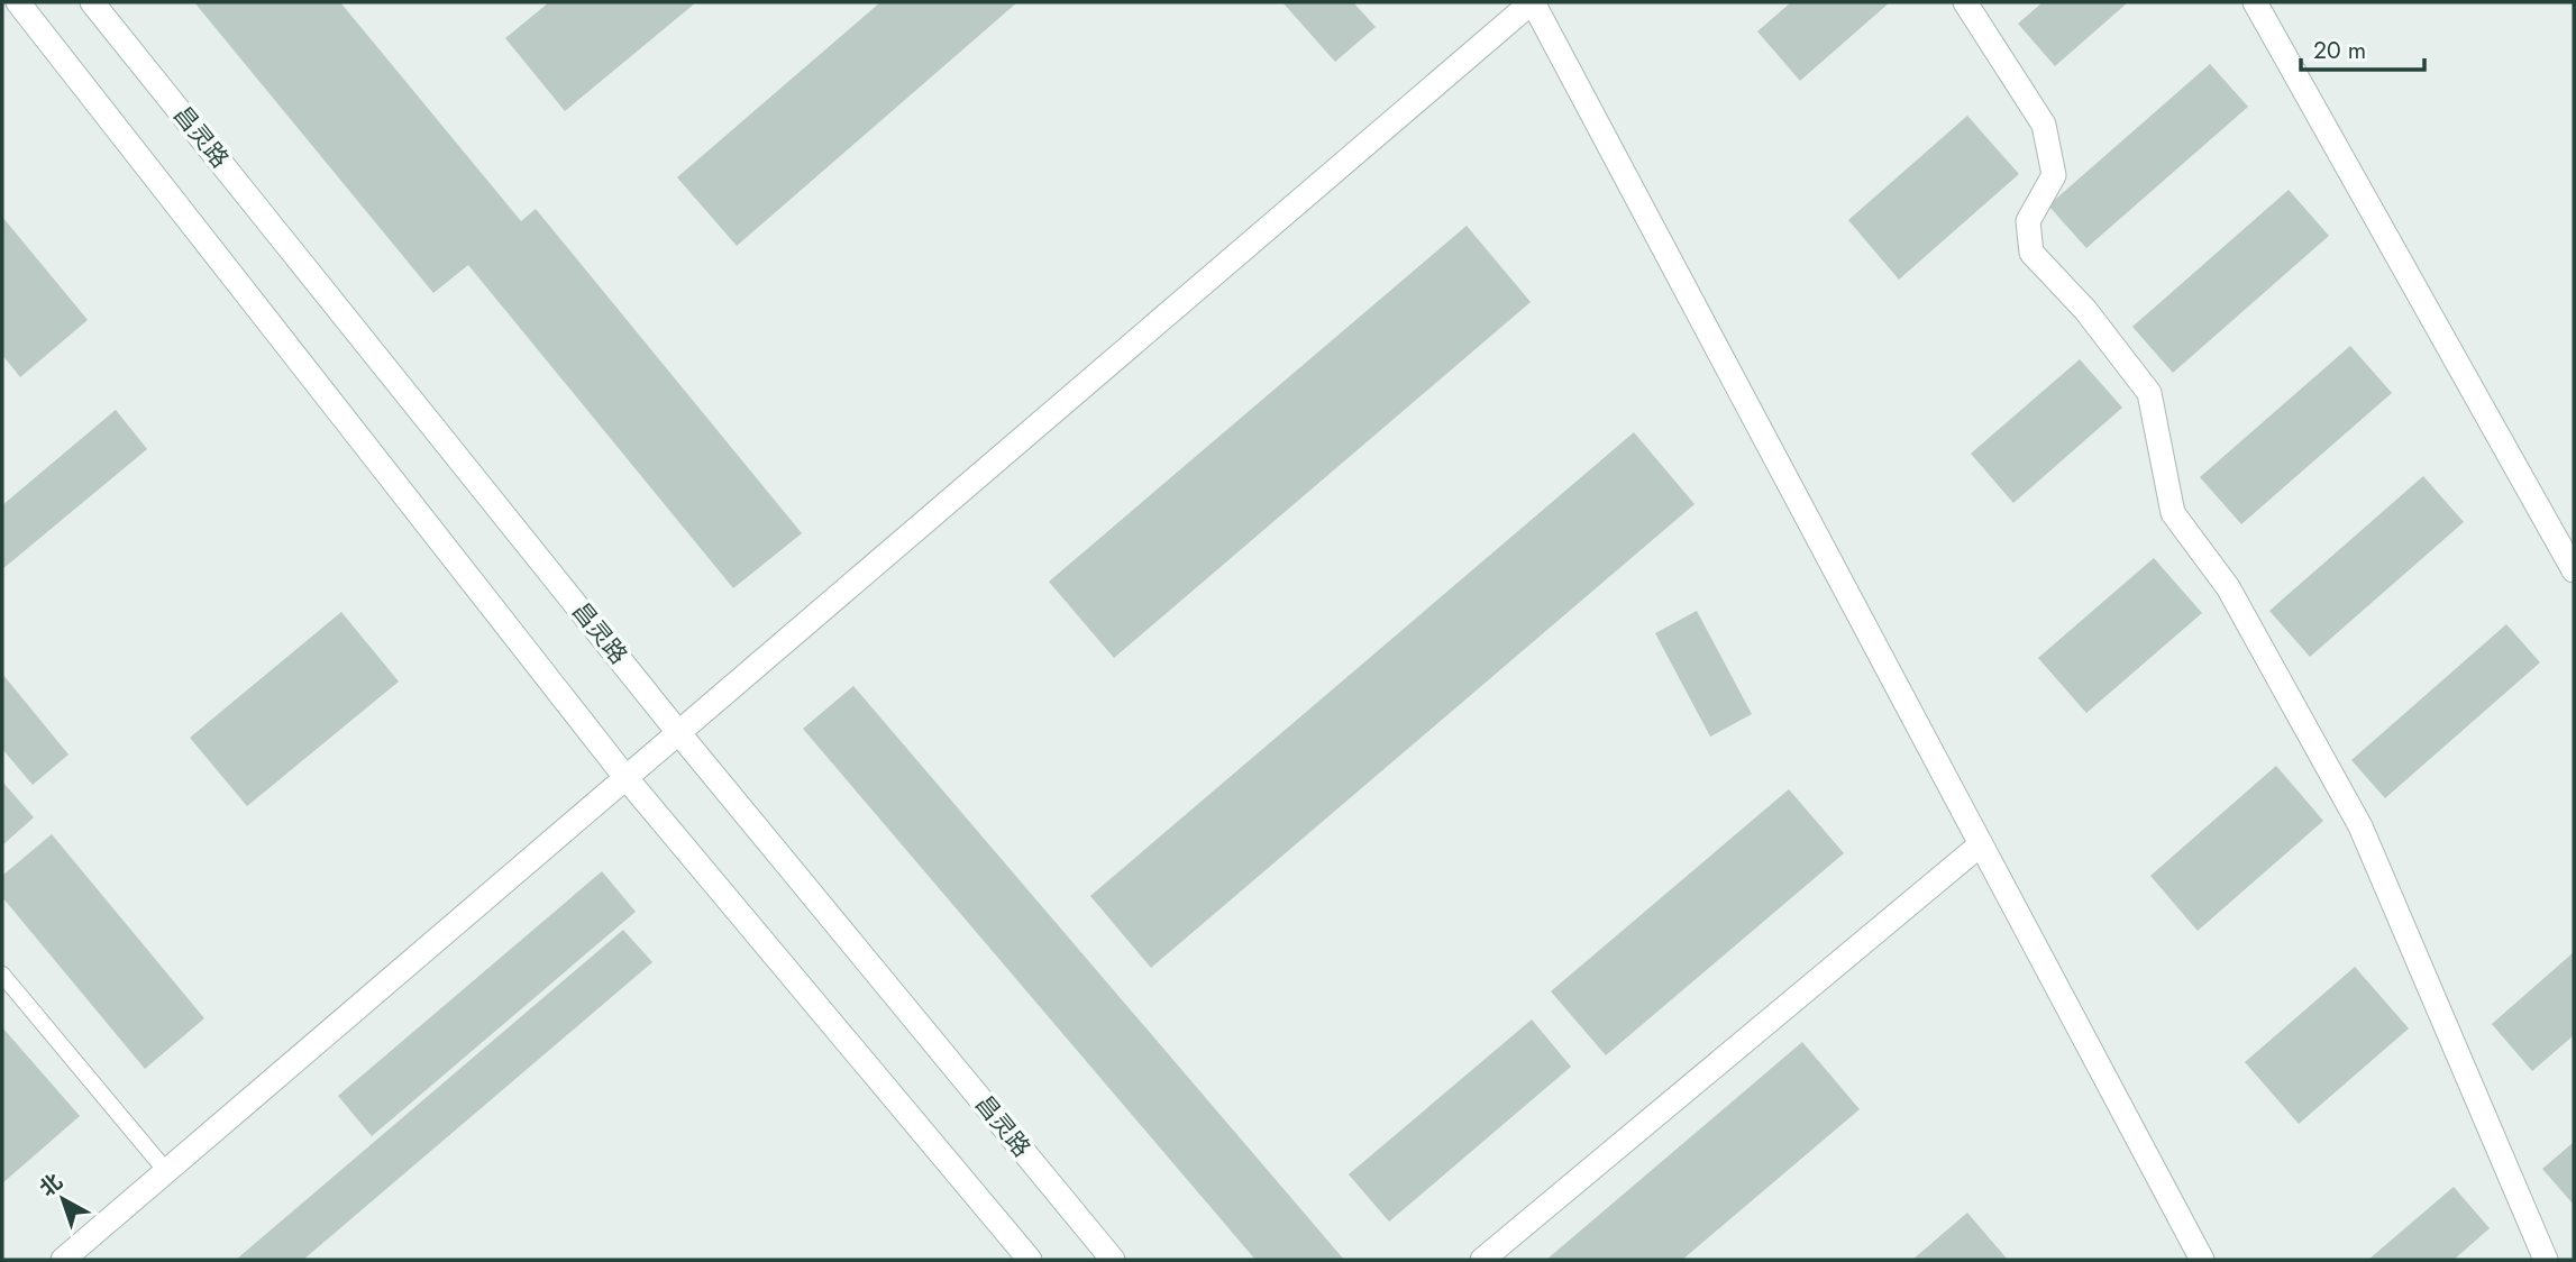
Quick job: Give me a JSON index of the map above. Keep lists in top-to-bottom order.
{
  "streets": {
    "street": ["昌灵路"]
  },
  "scale_bar": "20 m",
  "north": "top left"
}
